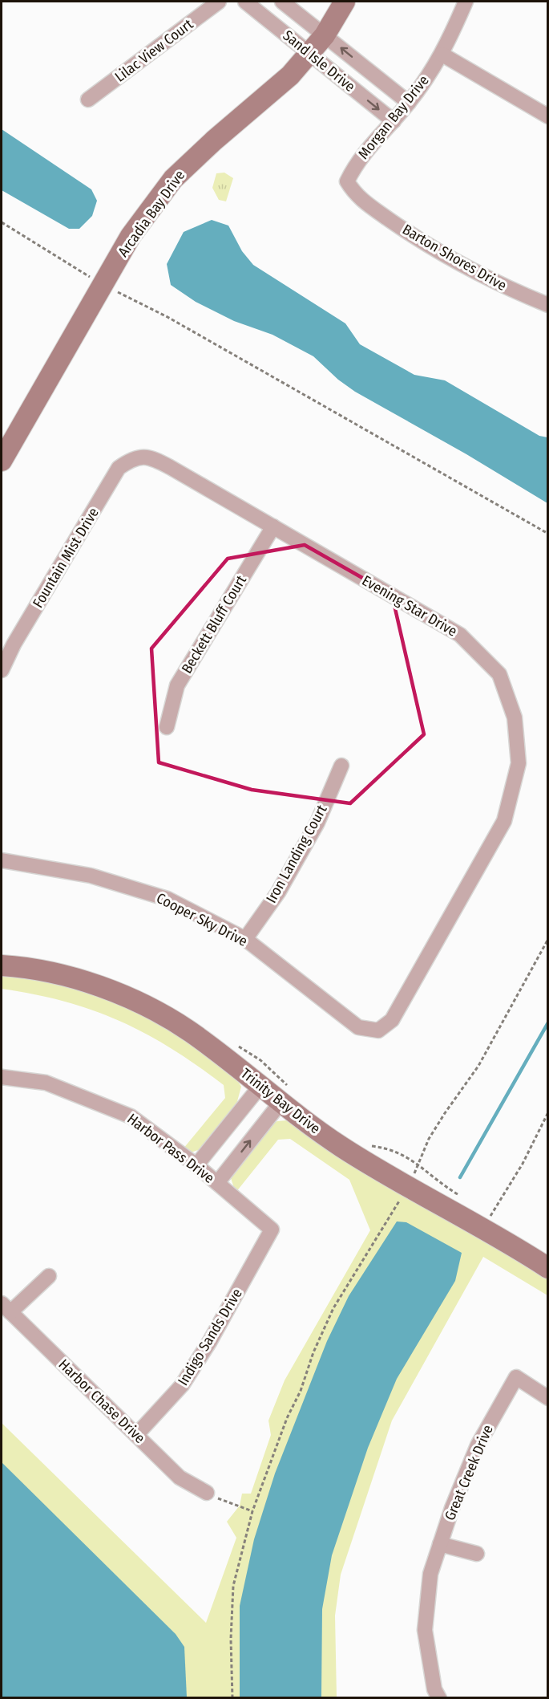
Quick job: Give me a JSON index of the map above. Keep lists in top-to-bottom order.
{
  "streets": {
    "street": [
      "Lilac View Court",
      "Sand Isle Drive",
      "Morgan Bay Drive",
      "Arcadia Bay Drive",
      "Barton Shores Drive",
      "Fountain Mist Drive",
      "Evening Star Drive",
      "Beckett Bluff Court",
      "Iron Landing Court",
      "Cooper Sky Drive",
      "Trinity Bay Drive",
      "Harbor Pass Drive",
      "Indigo Sands Drive",
      "Harbor Chase Drive",
      "Great Creek Drive"
    ]
  },
  "crossings": [
    ["Sand Isle Drive", "Morgan Bay Drive"],
    ["Sand Isle Drive", "Arcadia Bay Drive"],
    ["Morgan Bay Drive", "Barton Shores Drive"],
    ["Fountain Mist Drive", "Evening Star Drive"],
    ["Evening Star Drive", "Beckett Bluff Court"],
    ["Evening Star Drive", "Cooper Sky Drive"],
    ["Iron Landing Court", "Cooper Sky Drive"],
    ["Harbor Pass Drive", "Indigo Sands Drive"],
    ["Indigo Sands Drive", "Harbor Chase Drive"]
  ]
}
